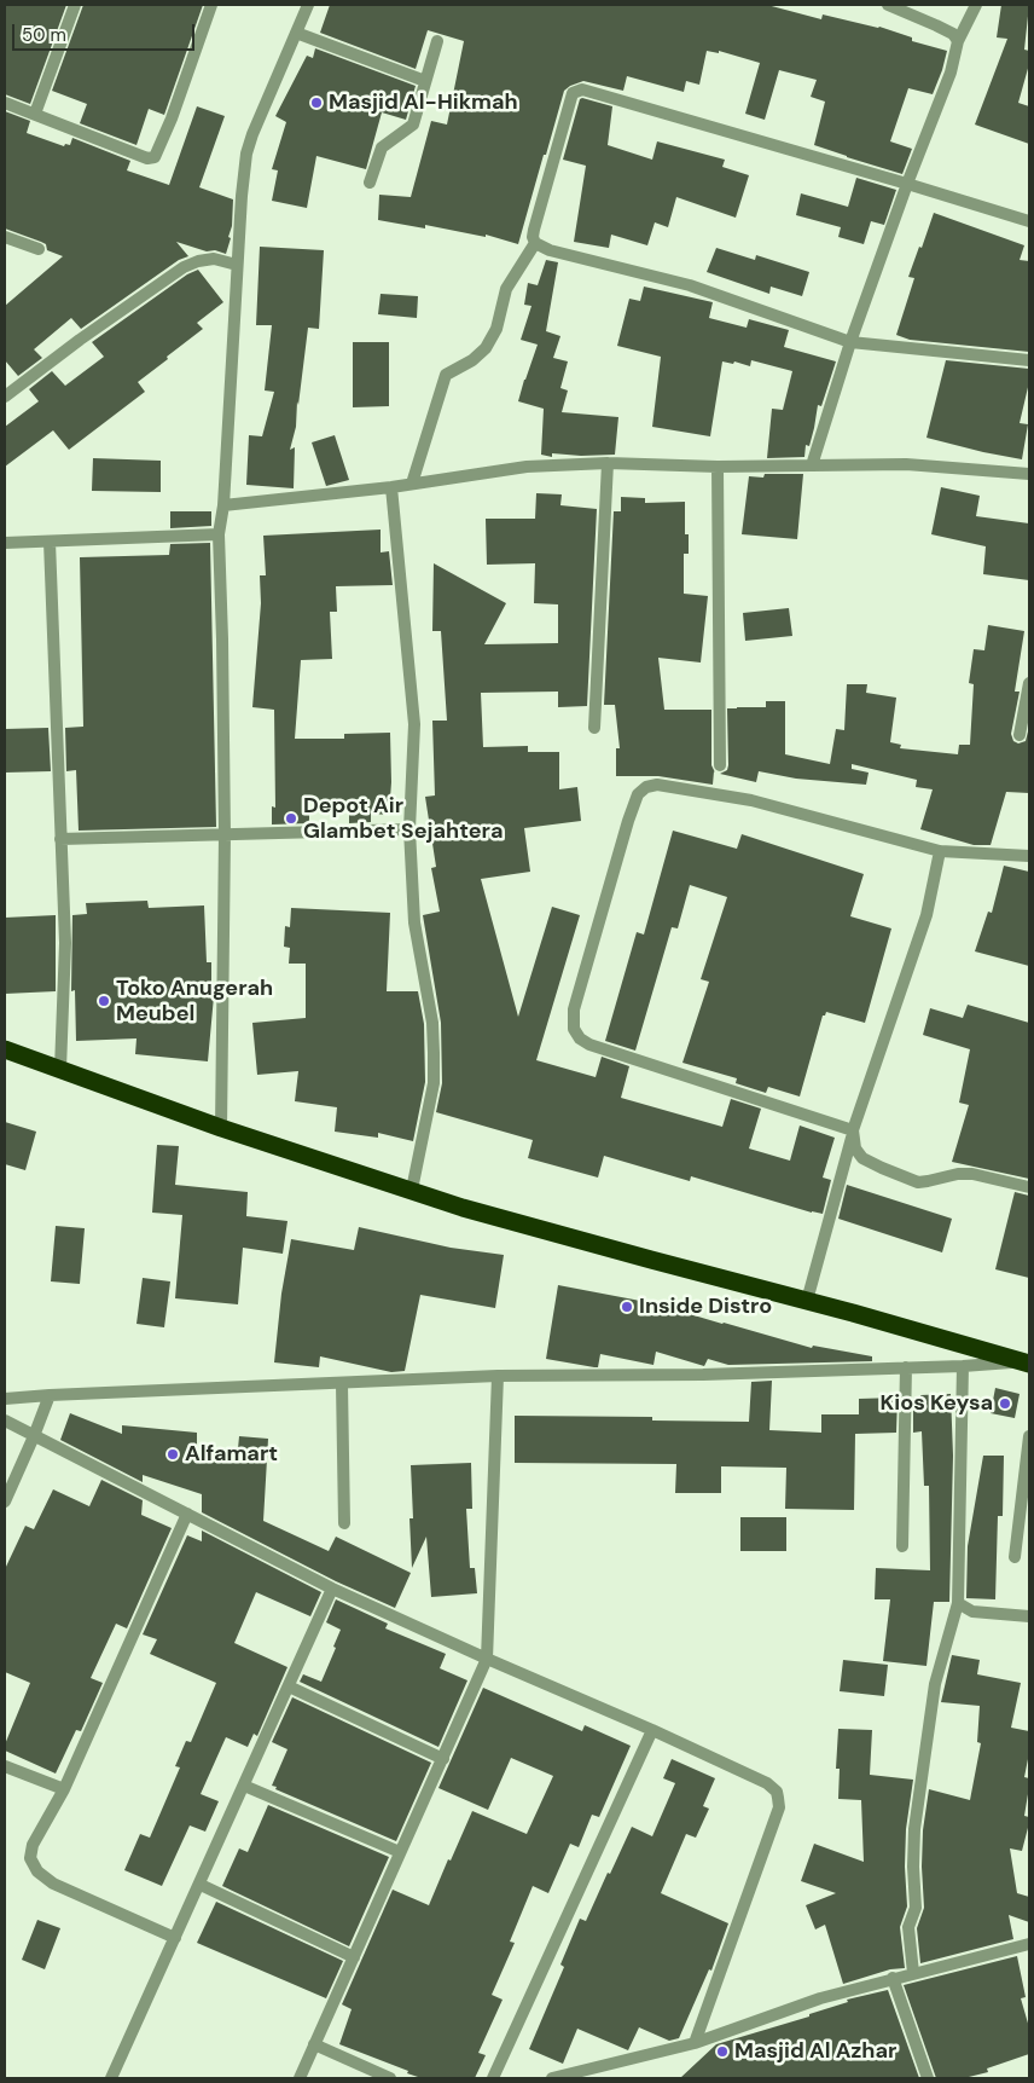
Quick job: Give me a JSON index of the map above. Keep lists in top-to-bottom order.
{
  "places": [
    "Masjid Al-Hikmah",
    "Depot Air Glambet Sejahtera",
    "Toko Anugerah Meubel",
    "Inside Distro",
    "Kios Keysa",
    "Alfamart",
    "Masjid Al Azhar"
  ],
  "scale_bar": "50 m"
}
